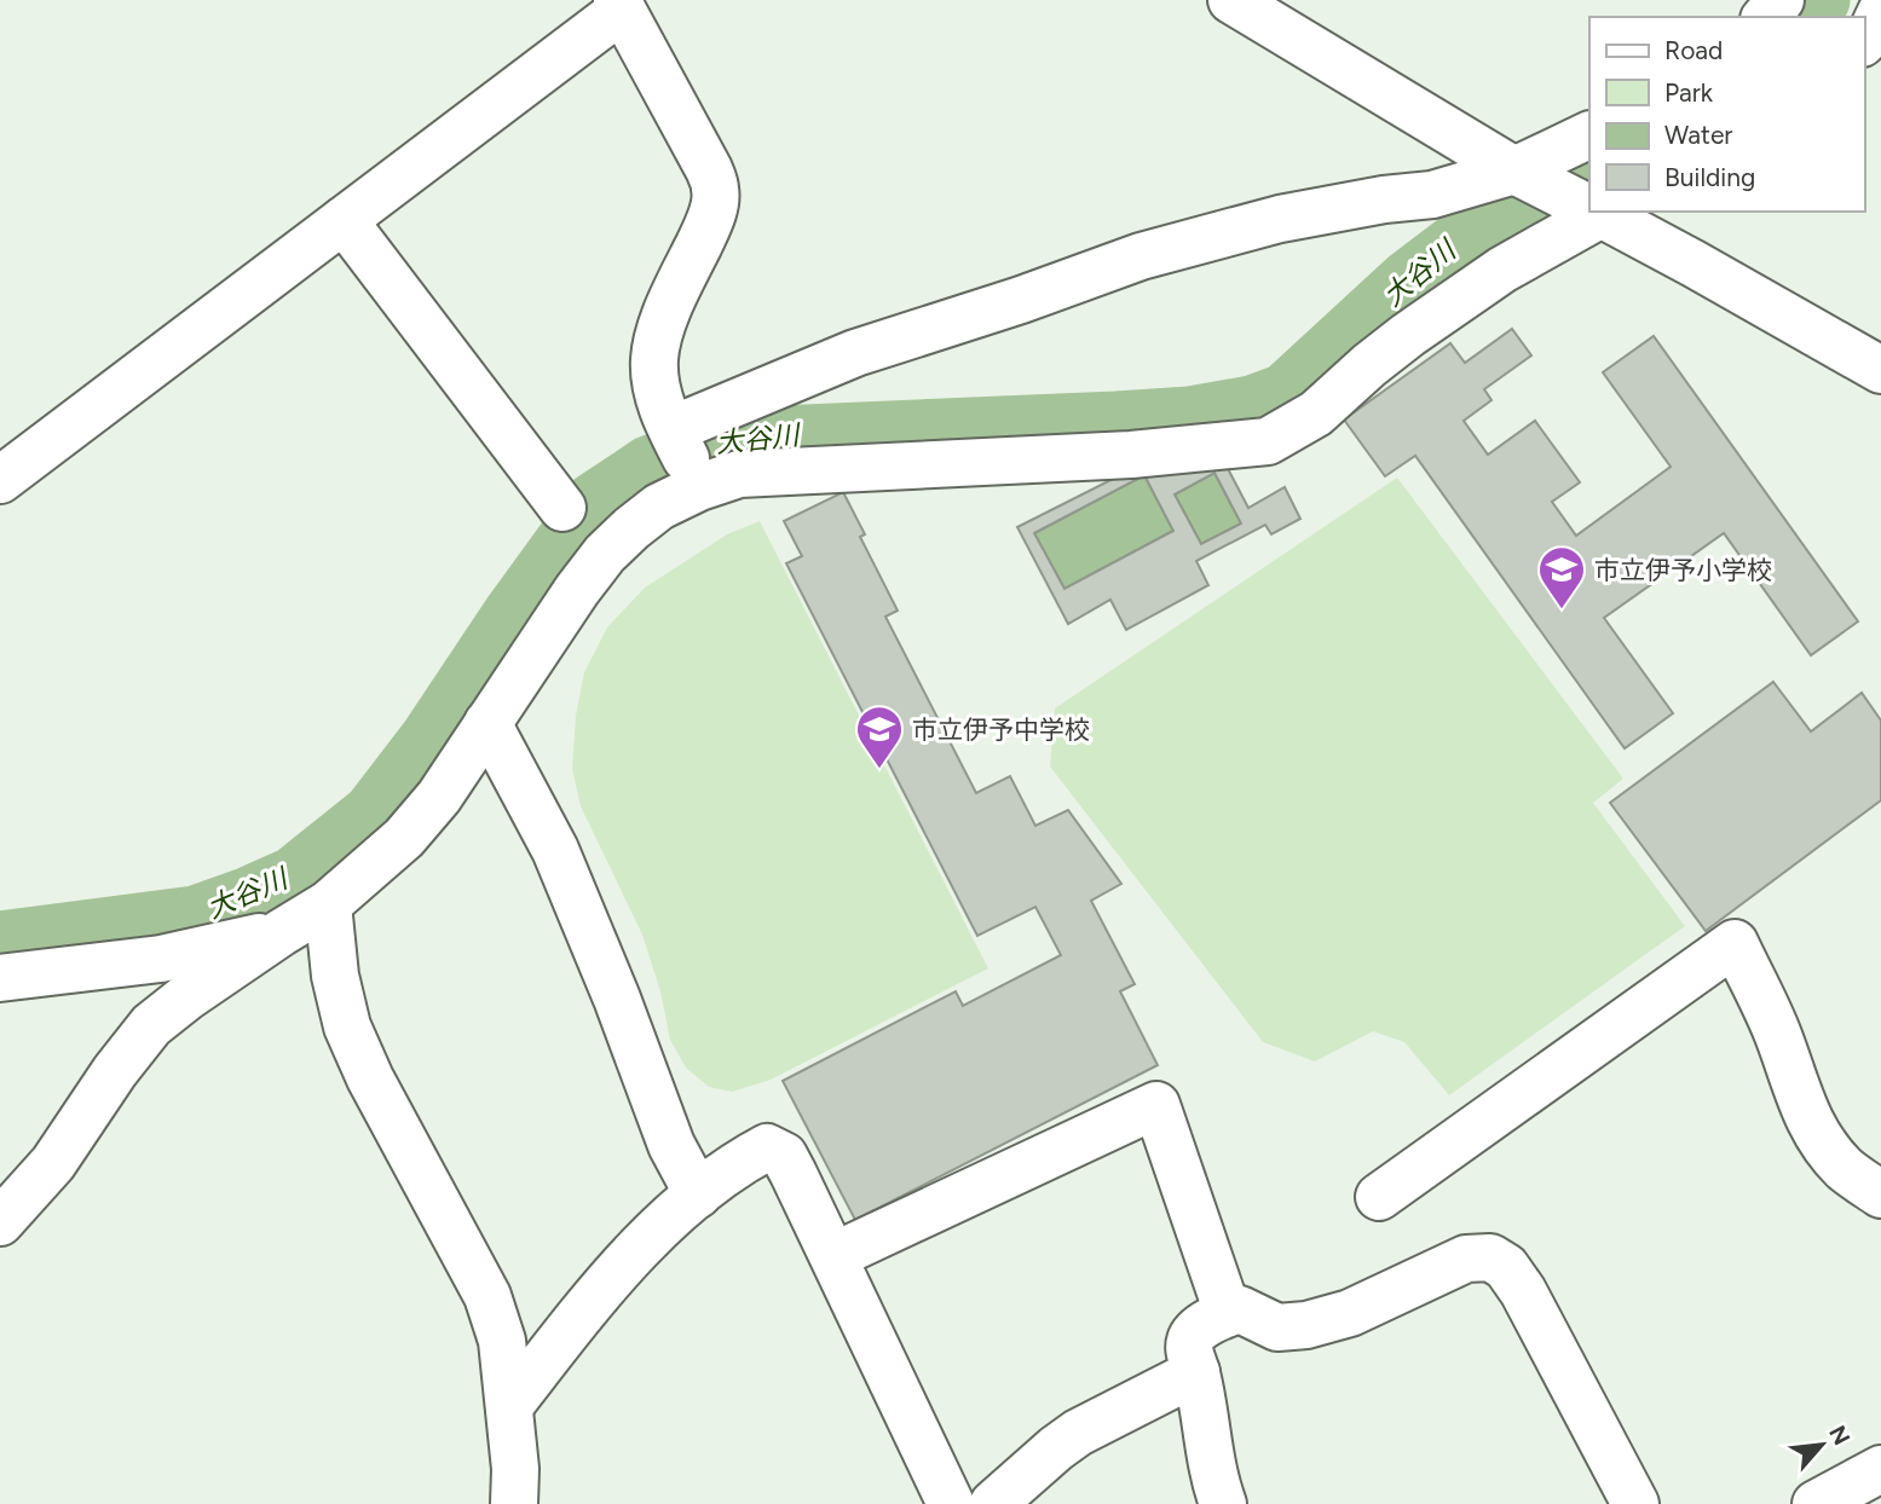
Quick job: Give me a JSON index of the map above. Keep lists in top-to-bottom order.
{
  "water": ["大谷川"],
  "places": {
    "school or university": ["市立伊予小学校", "市立伊予中学校"]
  },
  "legend": [
    "Road",
    "Park",
    "Water",
    "Building"
  ],
  "north": "top right"
}
